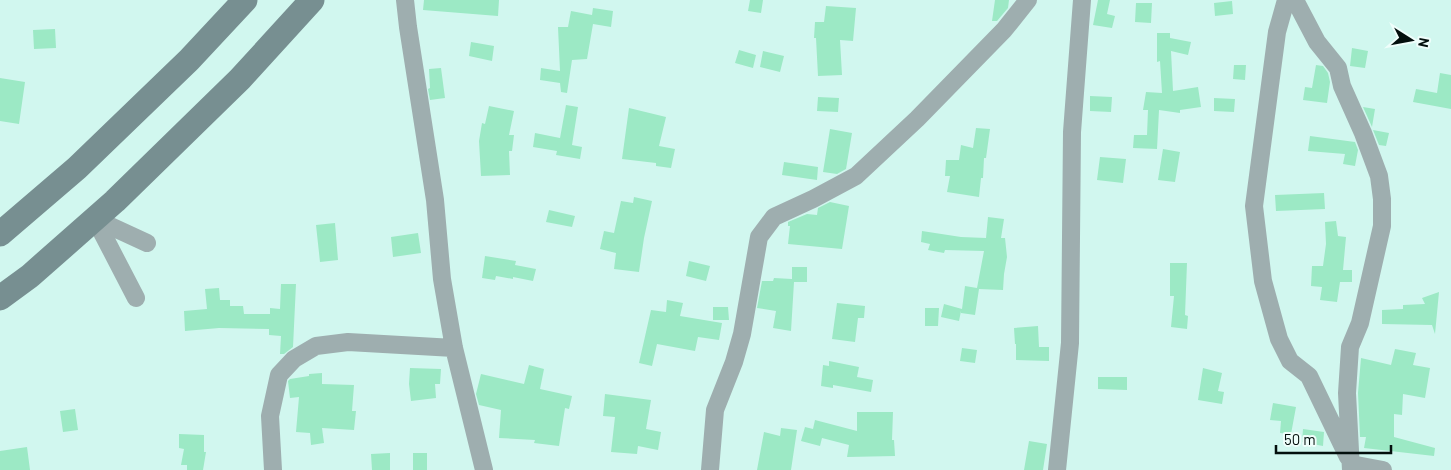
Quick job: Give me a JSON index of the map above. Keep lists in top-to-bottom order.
{
  "scale_bar": "50 m",
  "north": "right"
}
